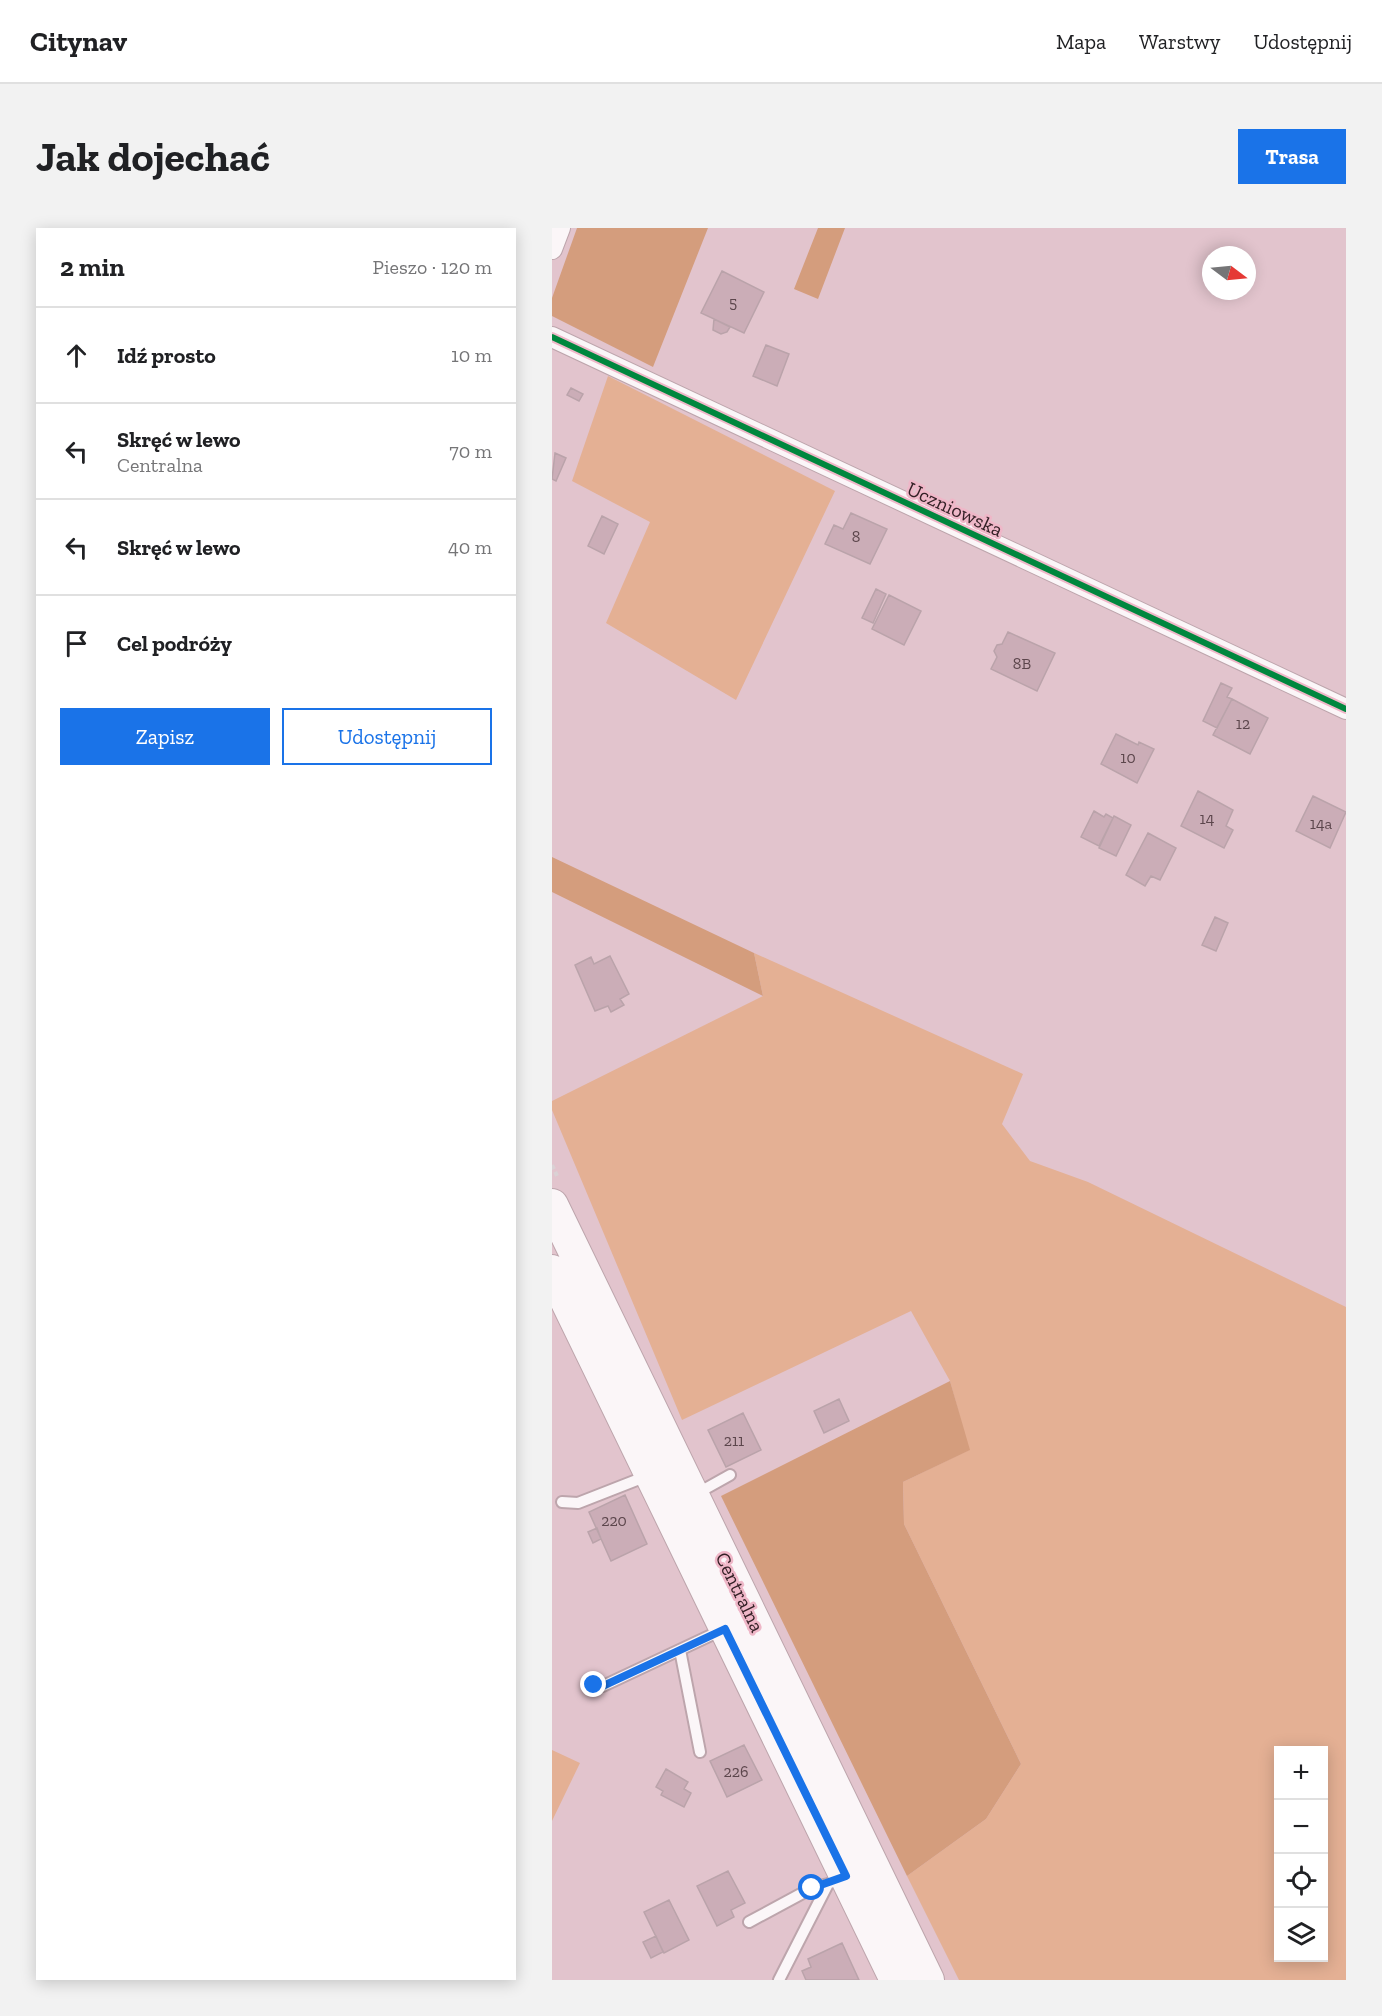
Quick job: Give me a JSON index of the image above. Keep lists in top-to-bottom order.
{
  "streets": {
    "main road": ["Centralna"],
    "street": ["Uczniowska"]
  },
  "house_numbers": [
    "5",
    "8",
    "8B",
    "12",
    "10",
    "14",
    "14a",
    "211",
    "220",
    "226"
  ],
  "north": "right",
  "page": {
    "header": "Citynav",
    "nav": ["Mapa", "Warstwy", "Udostępnij"],
    "buttons": [
      "Trasa",
      ["Zapisz", "Udostępnij"]
    ],
    "title": "Jak dojechać",
    "heading": ["2 min", "Pieszo · 120 m"],
    "list": [
      ["Idź prosto", "10 m"],
      ["Skręć w lewo", "Centralna", "70 m"],
      ["Skręć w lewo", "40 m"],
      "Cel podróży"
    ],
    "map_buttons": ["+", "−"]
  }
}
